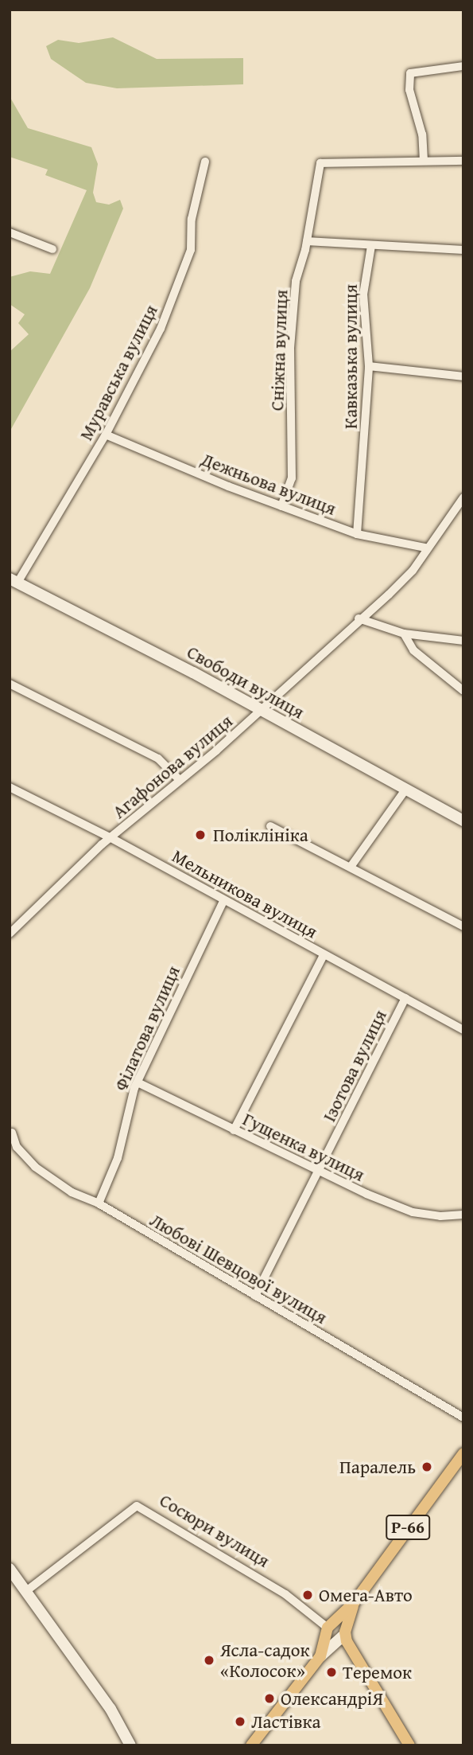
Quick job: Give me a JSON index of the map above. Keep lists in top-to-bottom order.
{
  "streets": {
    "main road": ["Р-66"],
    "street": [
      "Сніжна вулиця",
      "Кавказька вулиця",
      "Муравська вулиця",
      "Дежньова вулиця",
      "Свободи вулиця",
      "Агафонова вулиця",
      "Мельникова вулиця",
      "Філатова вулиця",
      "Ізотова вулиця",
      "Гущенка вулиця",
      "Любові Шевцової вулиця",
      "Сосюри вулиця"
    ]
  },
  "crossings": [
    ["Сніжна вулиця", "Дежньова вулиця"],
    ["Кавказька вулиця", "Дежньова вулиця"],
    ["Муравська вулиця", "Дежньова вулиця"],
    ["Муравська вулиця", "Свободи вулиця"],
    ["Дежньова вулиця", "Агафонова вулиця"],
    ["Свободи вулиця", "Агафонова вулиця"],
    ["Агафонова вулиця", "Мельникова вулиця"],
    ["Мельникова вулиця", "Філатова вулиця"],
    ["Мельникова вулиця", "Ізотова вулиця"],
    ["Філатова вулиця", "Гущенка вулиця"],
    ["Філатова вулиця", "Любові Шевцової вулиця"],
    ["Ізотова вулиця", "Гущенка вулиця"],
    ["Ізотова вулиця", "Любові Шевцової вулиця"],
    ["Р-66", "Сосюри вулиця"]
  ],
  "places": [
    "Поліклініка",
    "Паралель",
    "Омега-Авто",
    "Ясла-садок «Колосок»",
    "Теремок",
    "ОлександріЯ",
    "Ластівка"
  ]
}
